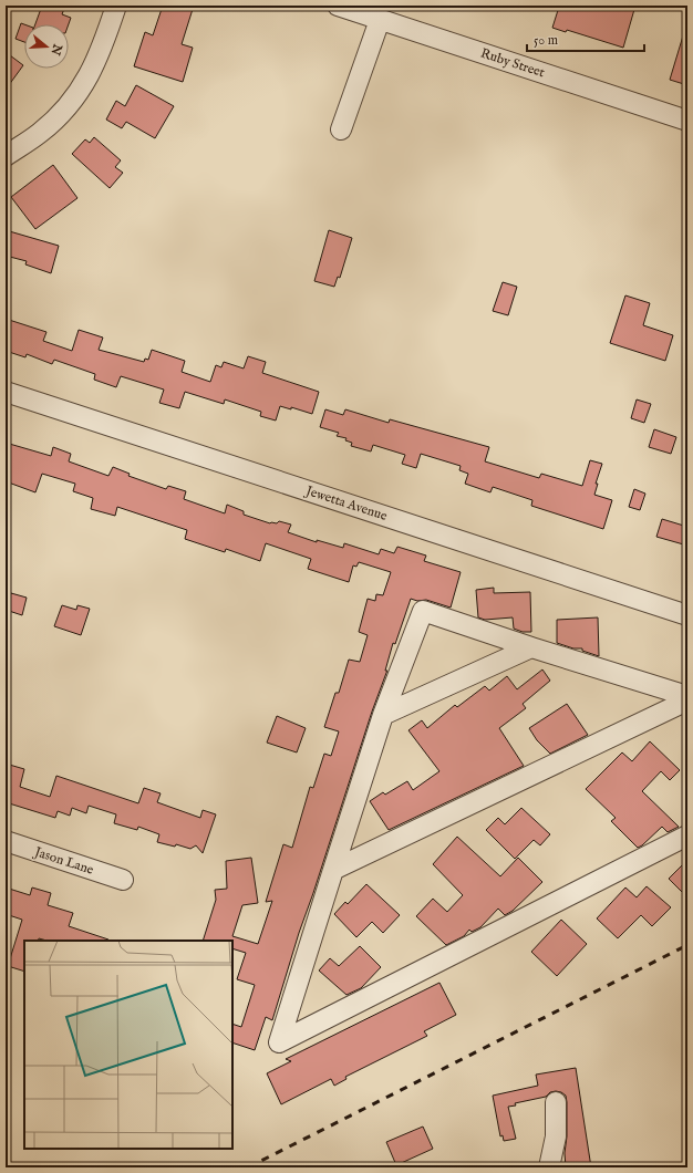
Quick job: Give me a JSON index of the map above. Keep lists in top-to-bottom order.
{
  "streets": {
    "street": ["Ruby Street", "Jewetta Avenue", "Jason Lane"]
  },
  "scale_bar": "50 m",
  "north": "right"
}
